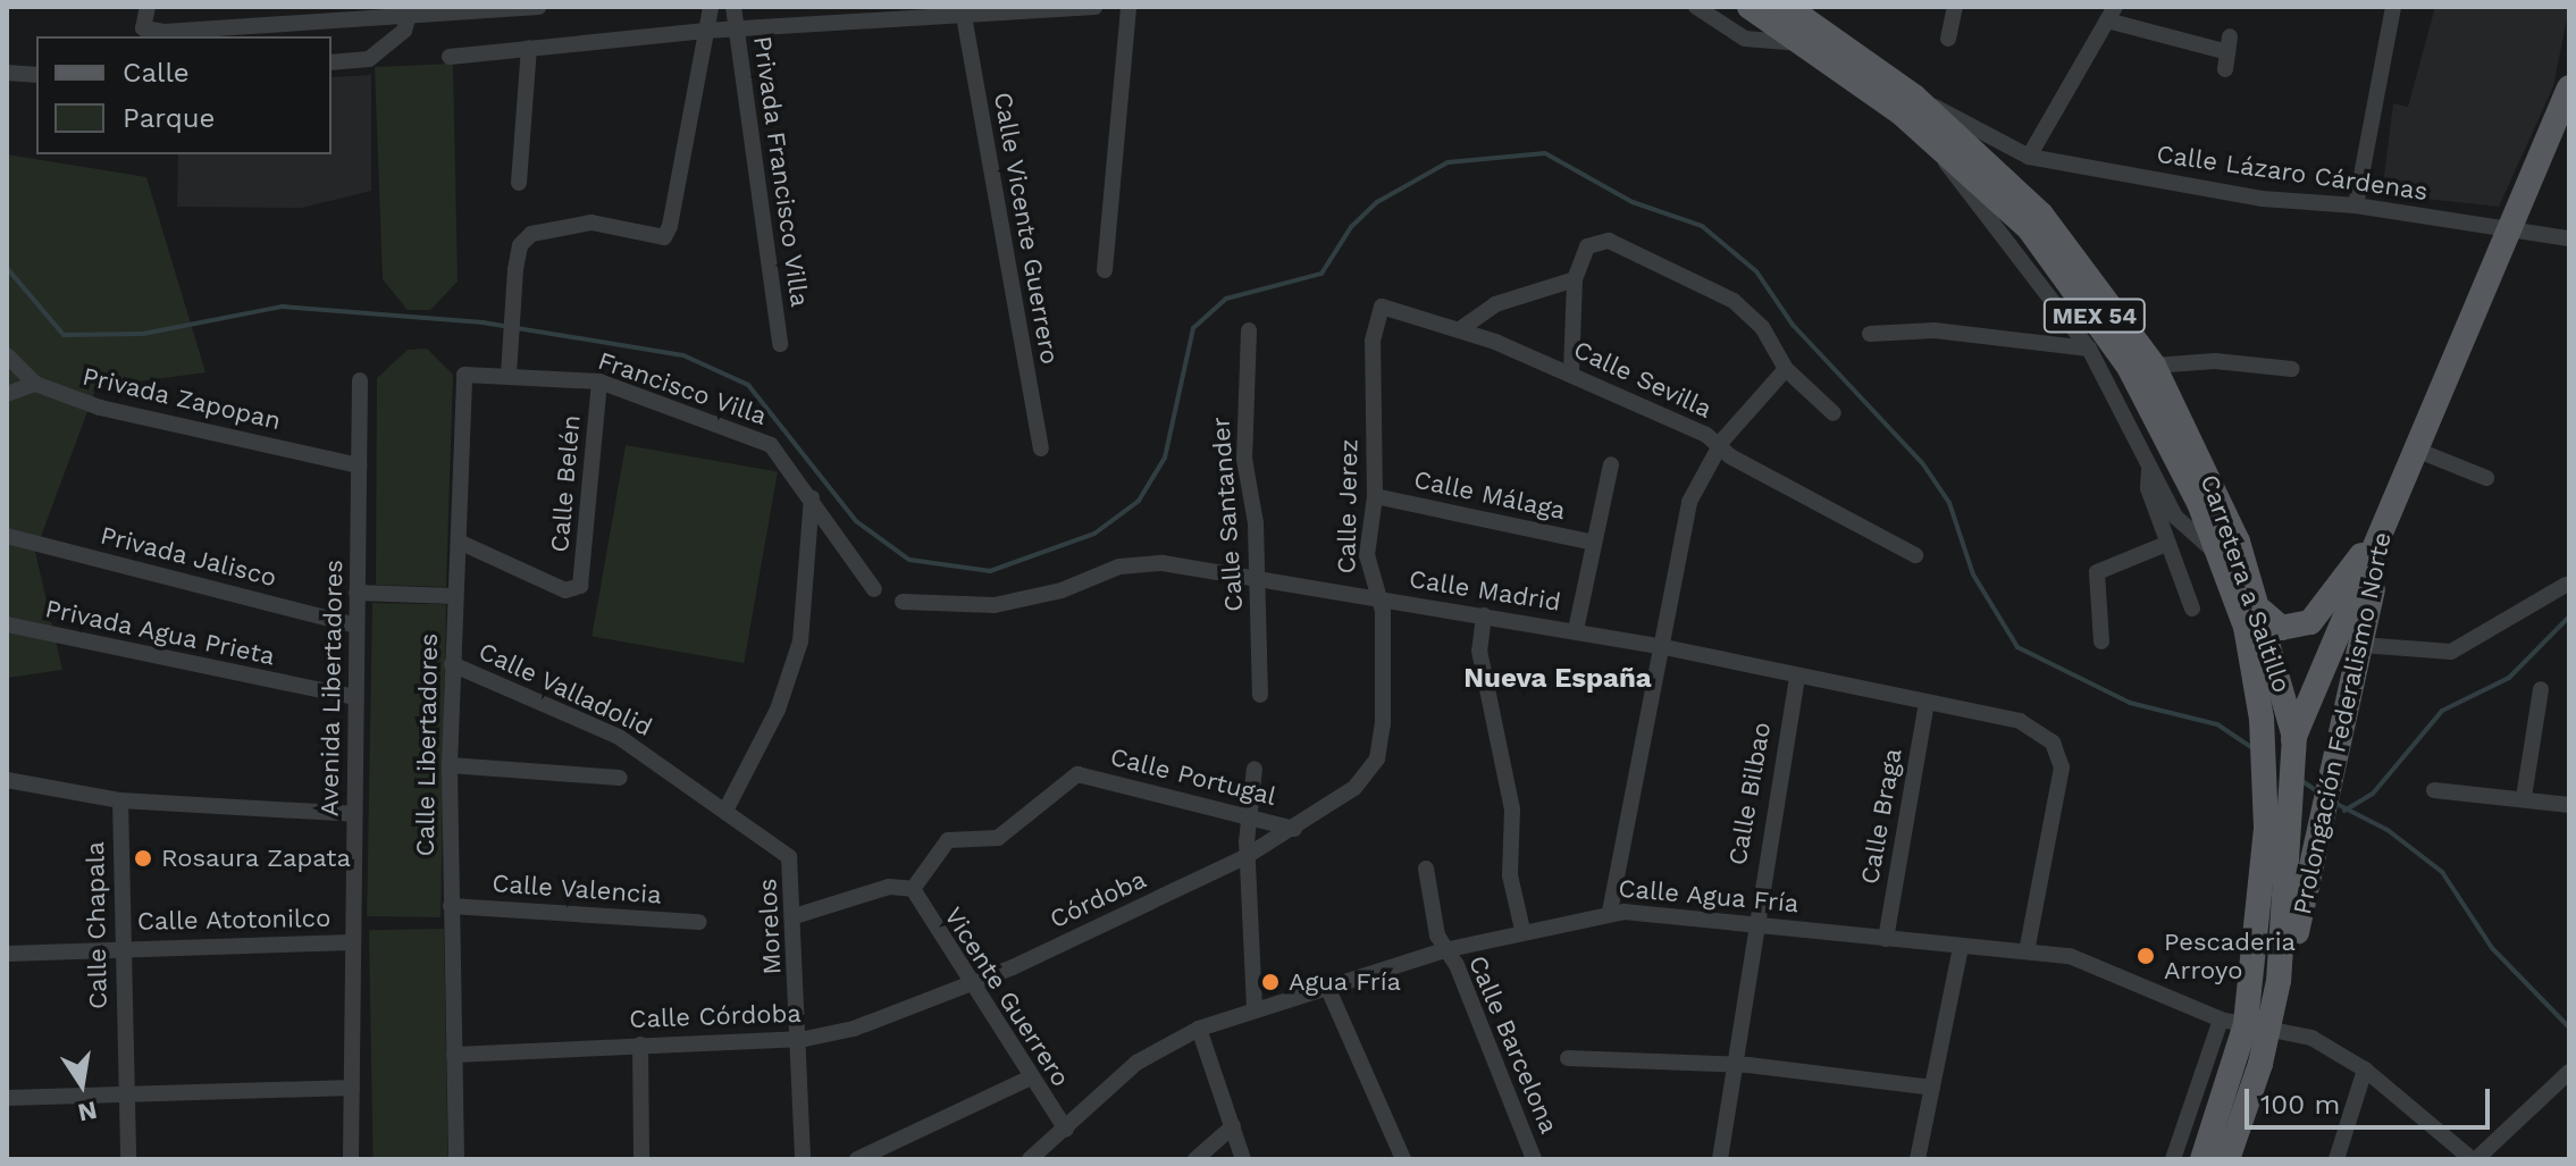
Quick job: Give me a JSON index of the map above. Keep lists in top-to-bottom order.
{
  "streets": {
    "main road": ["MEX 54", "Carretera a Saltillo", "Prolongación Federalismo Norte"],
    "street": [
      "Privada Francisco Villa",
      "Calle Lázaro Cárdenas",
      "Calle Vicente Guerrero",
      "Calle Sevilla",
      "Francisco Villa",
      "Privada Zapopan",
      "Calle Belén",
      "Calle Málaga",
      "Calle Jerez",
      "Calle Santander",
      "Privada Jalisco",
      "Calle Madrid",
      "Privada Agua Prieta",
      "Avenida Libertadores",
      "Calle Valladolid",
      "Calle Libertadores",
      "Calle Portugal",
      "Calle Bilbao",
      "Calle Braga",
      "Calle Valencia",
      "Calle Agua Fría",
      "Córdoba",
      "Calle Atotonilco",
      "Calle Chapala",
      "Morelos",
      "Vicente Guerrero",
      "Calle Córdoba",
      "Calle Barcelona"
    ]
  },
  "crossings": [
    ["Calle Lázaro Cárdenas", "Carretera a Saltillo"],
    ["Calle Lázaro Cárdenas", "Prolongación Federalismo Norte"],
    ["Calle Sevilla", "Calle Jerez"],
    ["Francisco Villa", "Calle Belén"],
    ["Francisco Villa", "Calle Libertadores"],
    ["Privada Zapopan", "Avenida Libertadores"],
    ["Calle Belén", "Calle Libertadores"],
    ["Calle Málaga", "Calle Jerez"],
    ["Calle Jerez", "Calle Madrid"],
    ["Calle Jerez", "Calle Portugal"],
    ["Calle Jerez", "Córdoba"],
    ["Calle Santander", "Calle Madrid"],
    ["Privada Jalisco", "Avenida Libertadores"],
    ["Carretera a Saltillo", "Prolongación Federalismo Norte"],
    ["Carretera a Saltillo", "Calle Agua Fría"],
    ["Calle Madrid", "Calle Bilbao"],
    ["Calle Madrid", "Calle Braga"],
    ["Calle Madrid", "Calle Agua Fría"],
    ["Privada Agua Prieta", "Avenida Libertadores"],
    ["Avenida Libertadores", "Calle Atotonilco"],
    ["Calle Valladolid", "Calle Libertadores"],
    ["Calle Valladolid", "Morelos"],
    ["Calle Libertadores", "Calle Valencia"],
    ["Calle Libertadores", "Calle Córdoba"],
    ["Calle Portugal", "Vicente Guerrero"],
    ["Calle Bilbao", "Calle Agua Fría"],
    ["Calle Braga", "Calle Agua Fría"],
    ["Calle Agua Fría", "Vicente Guerrero"],
    ["Calle Agua Fría", "Calle Barcelona"],
    ["Córdoba", "Vicente Guerrero"],
    ["Córdoba", "Calle Córdoba"],
    ["Calle Atotonilco", "Calle Chapala"],
    ["Morelos", "Calle Córdoba"],
    ["Vicente Guerrero", "Calle Córdoba"]
  ],
  "districts": ["Nueva España"],
  "places": ["Rosaura Zapata", "Pescaderia Arroyo", "Agua Fría"],
  "legend": ["Calle", "Parque"],
  "scale_bar": "100 m",
  "north": "bottom"
}
